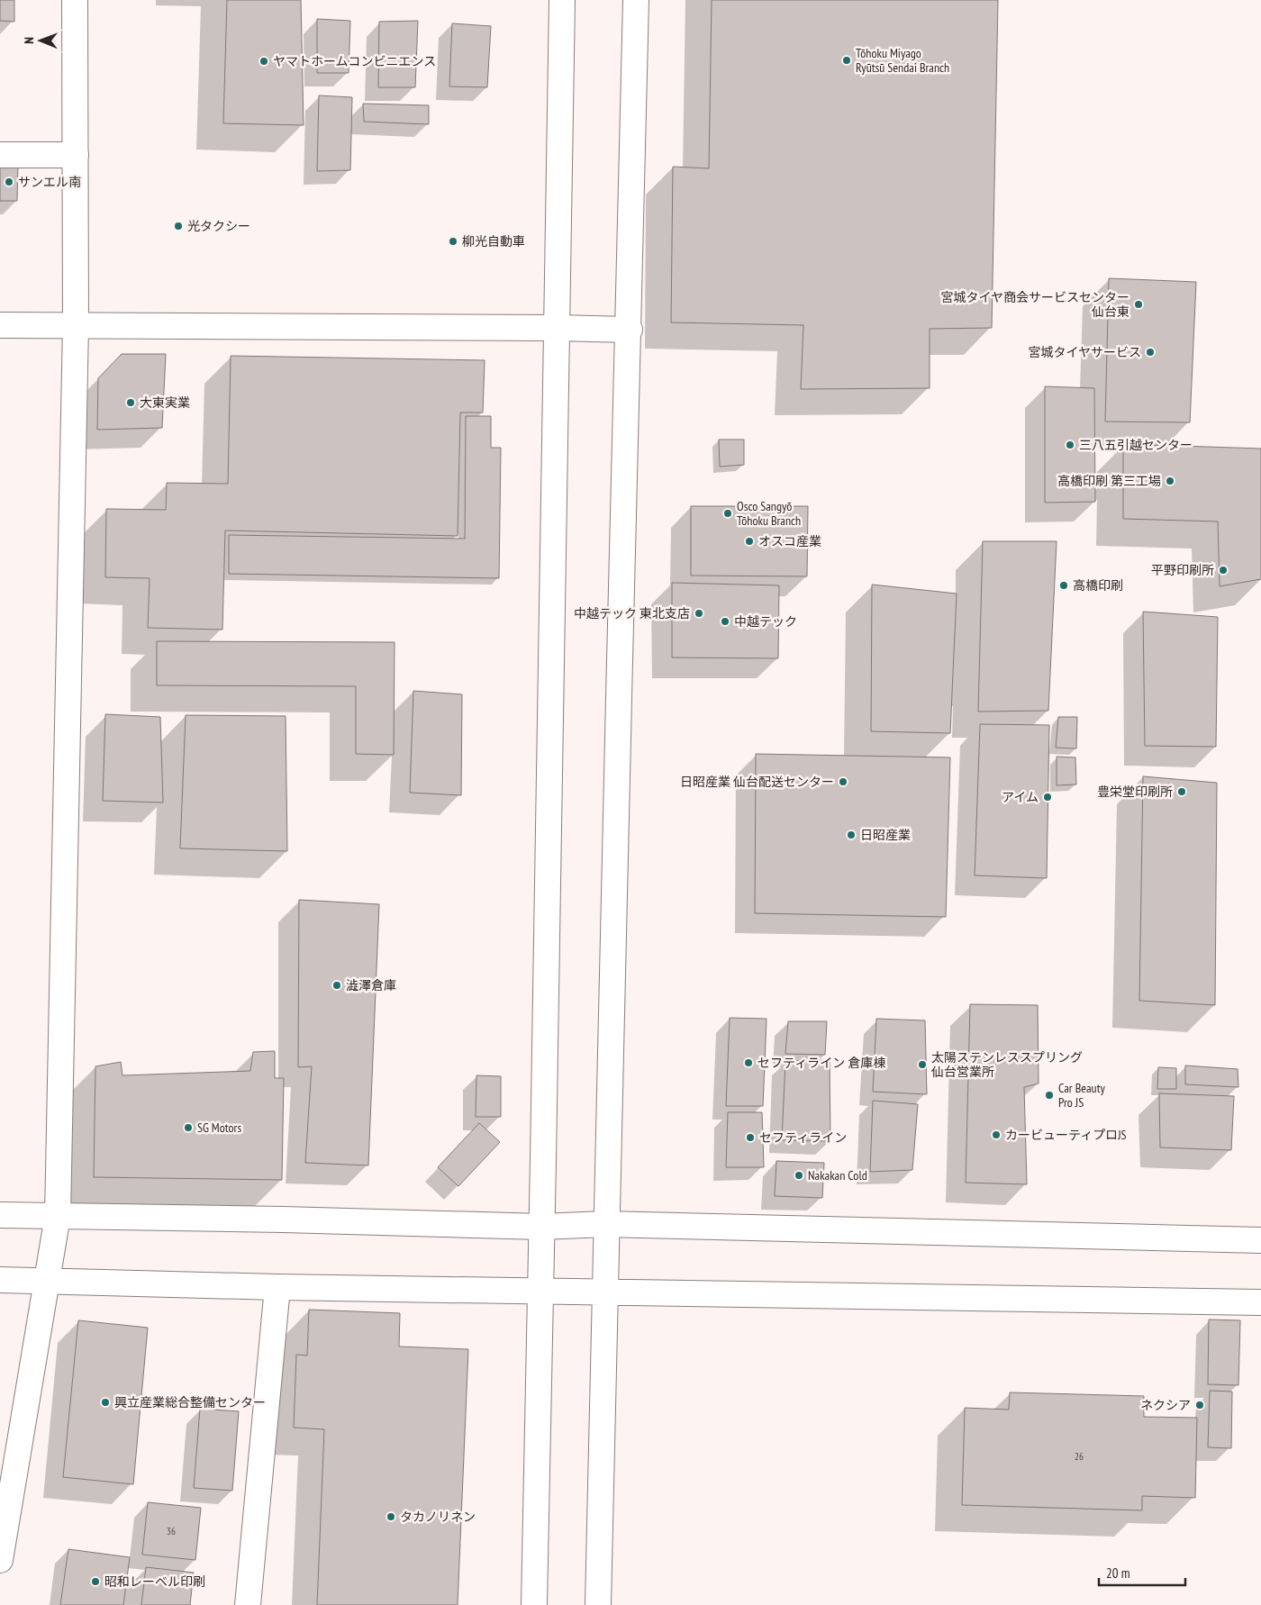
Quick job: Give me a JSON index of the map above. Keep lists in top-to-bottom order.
{
  "places": [
    "Tōhoku Miyago Ryūtsū Sendai Branch",
    "ヤマトホームコンビニエンス",
    "サンエル南",
    "光タクシー",
    "柳光自動車",
    "宮城タイヤ商会サービスセンター 仙台東",
    "宮城タイヤサービス",
    "大東実業",
    "三八五引越センター",
    "高橋印刷 第三工場",
    "Osco Sangyō Tōhoku Branch",
    "オスコ産業",
    "平野印刷所",
    "高橋印刷",
    "中越テック 東北支店",
    "中越テック",
    "日昭産業 仙台配送センター",
    "豊栄堂印刷所",
    "アイム",
    "日昭産業",
    "澁澤倉庫",
    "セフティライン 倉庫棟",
    "太陽ステンレススプリング 仙台営業所",
    "Car Beauty Pro JS",
    "SG Motors",
    "カービューティプロJS",
    "セフティライン",
    "Nakakan Cold",
    "興立産業総合整備センター",
    "ネクシア",
    "タカノリネン",
    "昭和レーベル印刷"
  ],
  "house_numbers": ["26", "36"],
  "scale_bar": "20 m",
  "north": "left"
}
